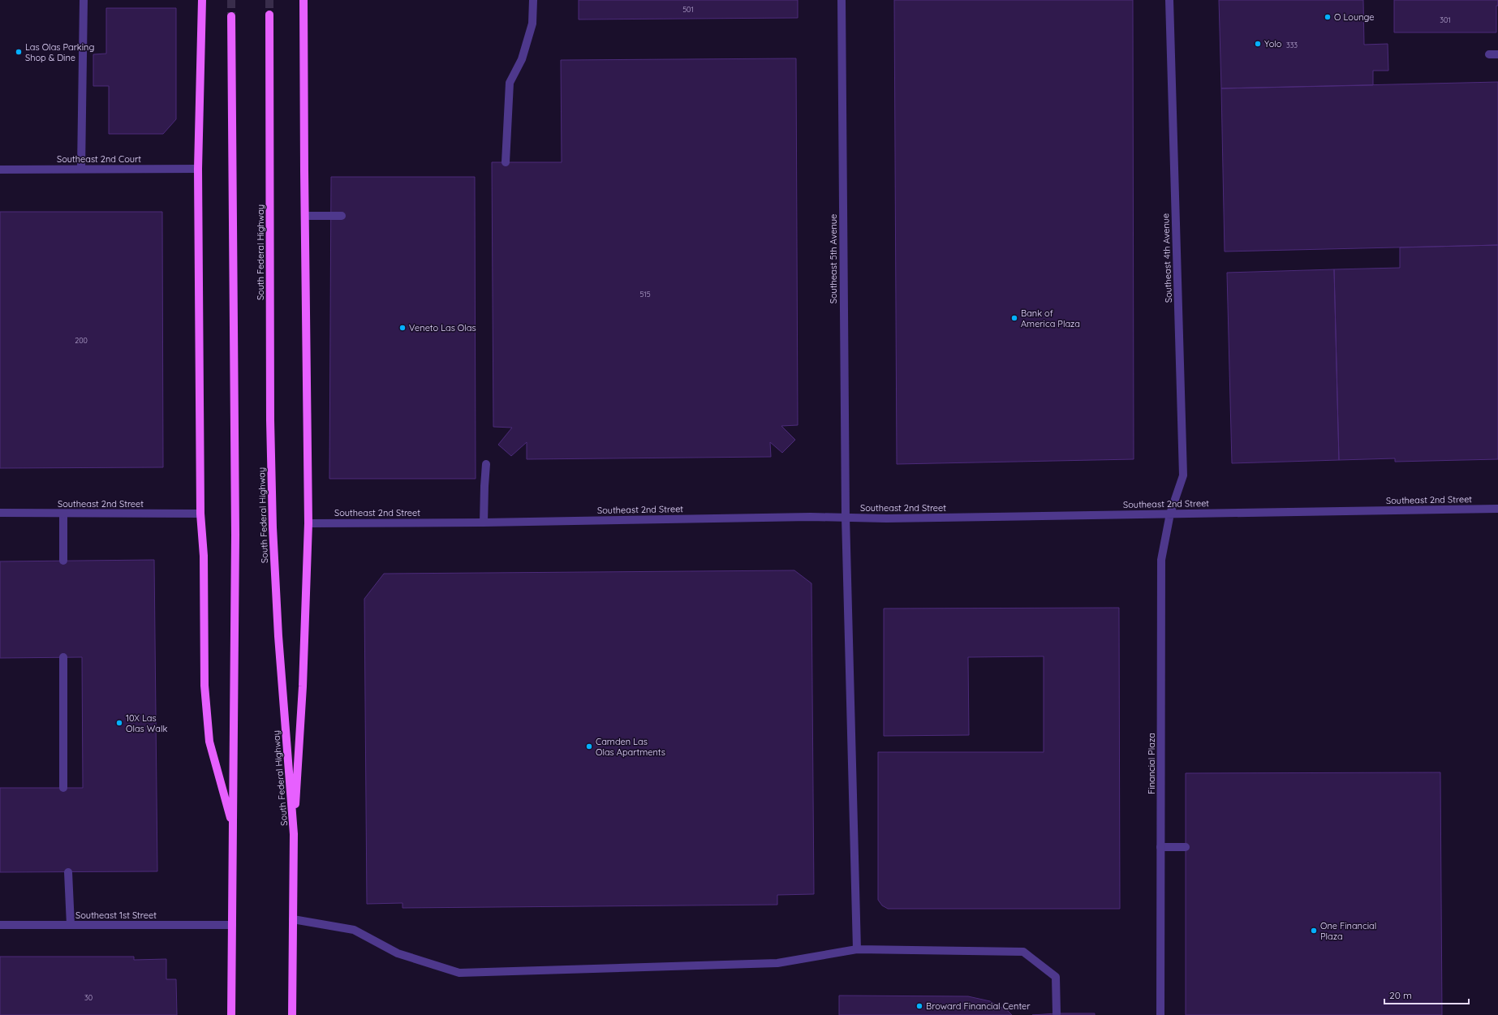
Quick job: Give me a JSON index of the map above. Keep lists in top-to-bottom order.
{
  "streets": {
    "main road": ["South Federal Highway"],
    "street": [
      "Southeast 2nd Court",
      "Southeast 4th Avenue",
      "Southeast 5th Avenue",
      "Southeast 2nd Street",
      "Financial Plaza",
      "Southeast 1st Street"
    ]
  },
  "crossings": [
    ["Southeast 4th Avenue", "Southeast 2nd Street"],
    ["Southeast 4th Avenue", "Financial Plaza"],
    ["Southeast 5th Avenue", "Southeast 2nd Street"],
    ["Southeast 2nd Street", "Financial Plaza"]
  ],
  "places": [
    "O Lounge",
    "Yolo",
    "Las Olas Parking Shop & Dine",
    "Bank of America Plaza",
    "Veneto Las Olas",
    "10X Las Olas Walk",
    "Camden Las Olas Apartments",
    "One Financial Plaza",
    "Broward Financial Center"
  ],
  "house_numbers": [
    "501",
    "301",
    "333",
    "515",
    "200",
    "30"
  ],
  "scale_bar": "20 m"
}
